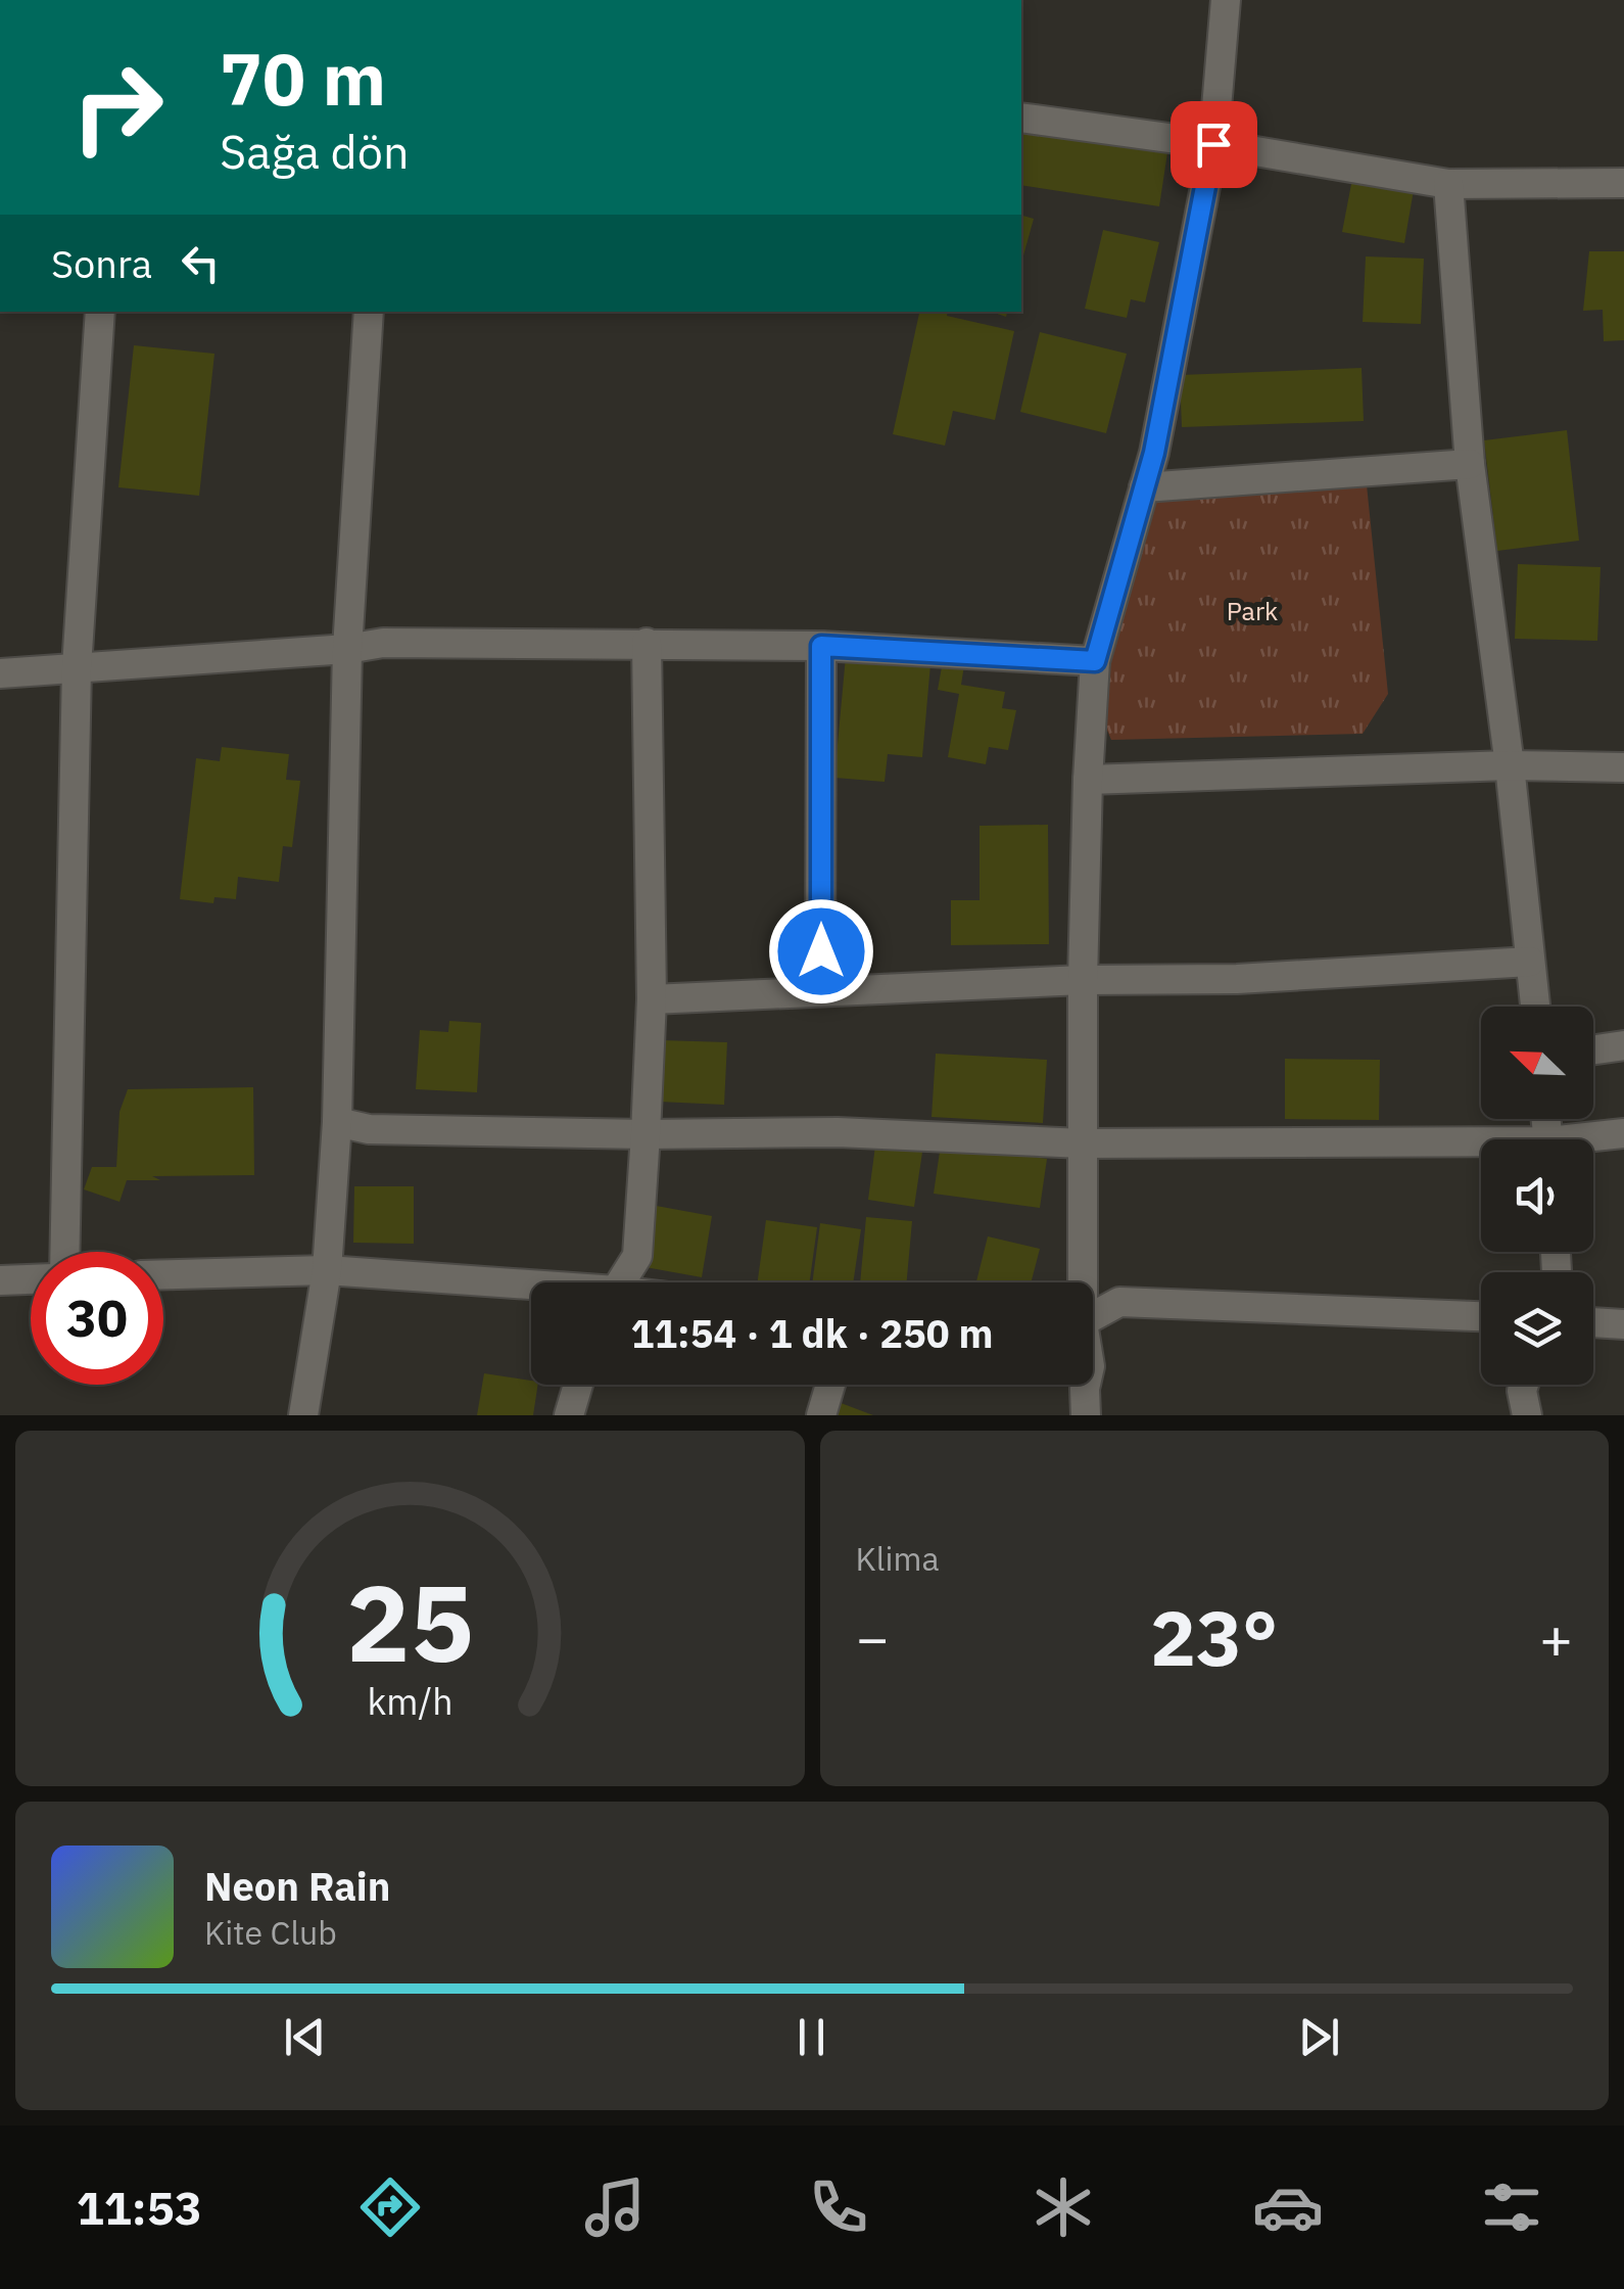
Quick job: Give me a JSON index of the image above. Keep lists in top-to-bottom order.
{
  "parks": ["Park"],
  "north": "top left",
  "page": {
    "turn": ["70 m", "Sağa dön"],
    "then": "Sonra",
    "limit": "30",
    "trip": "11:54 · 1 dk · 250 m",
    "tile": "Klima",
    "heat": ["−", "23°", "+"],
    "song": ["Neon Rain", "Kite Club"],
    "tabs": "11:53",
    "gauge": ["25", "km/h"]
  }
}
